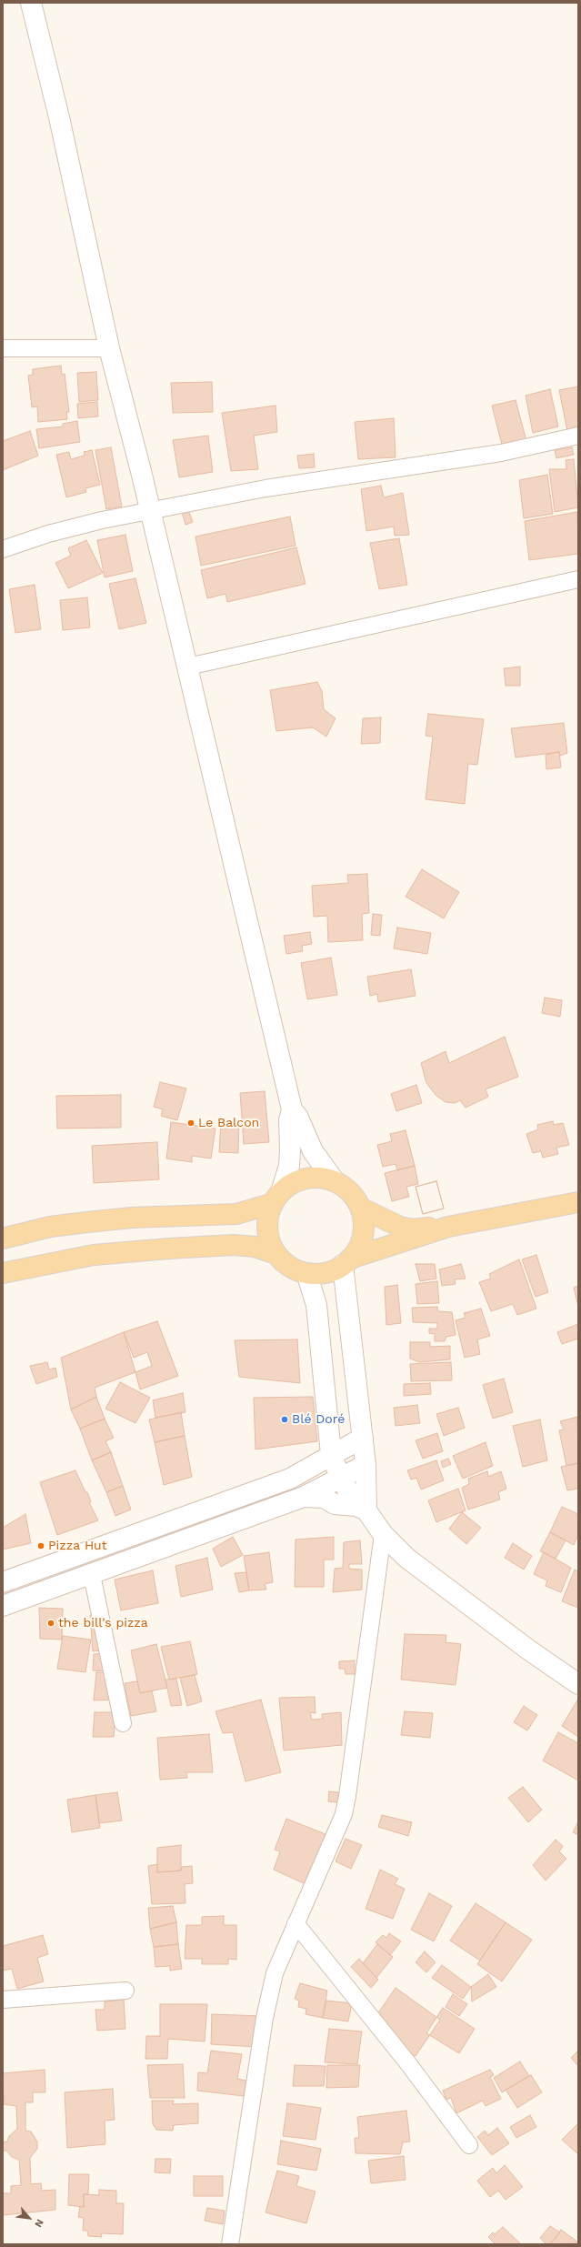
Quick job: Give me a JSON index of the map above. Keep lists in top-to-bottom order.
{
  "places": [
    "Le Balcon",
    "Blé Doré",
    "Pizza Hut",
    "the bill's pizza"
  ],
  "north": "bottom right"
}
